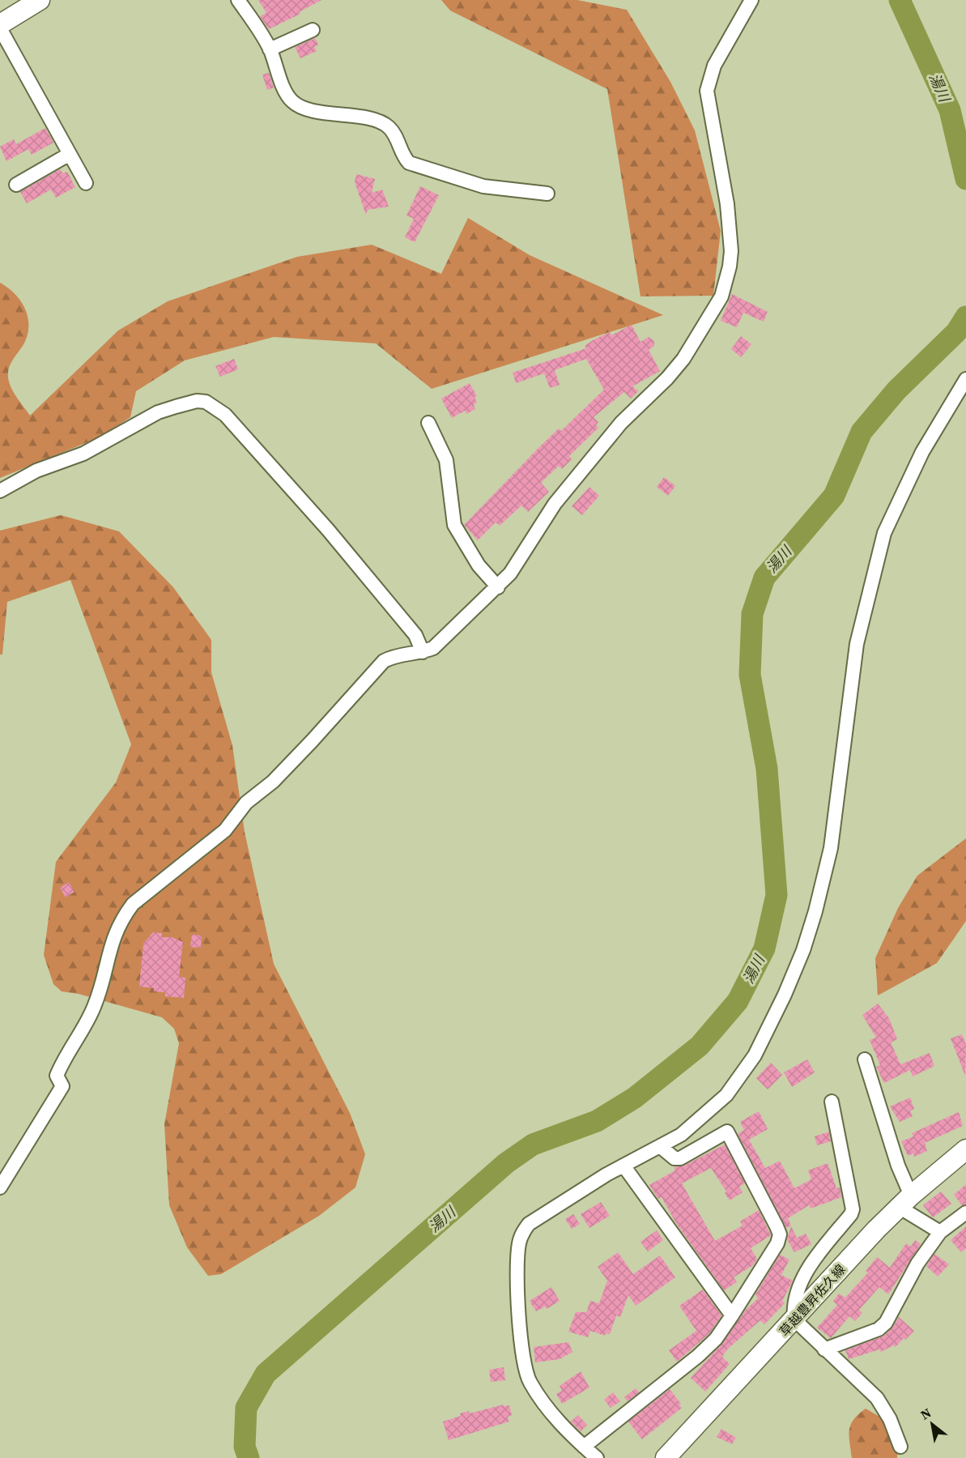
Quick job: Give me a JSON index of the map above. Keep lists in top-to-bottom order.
{
  "streets": {
    "main road": ["草越豊昇佐久線"]
  },
  "water": ["湯川"],
  "north": "top left"
}
